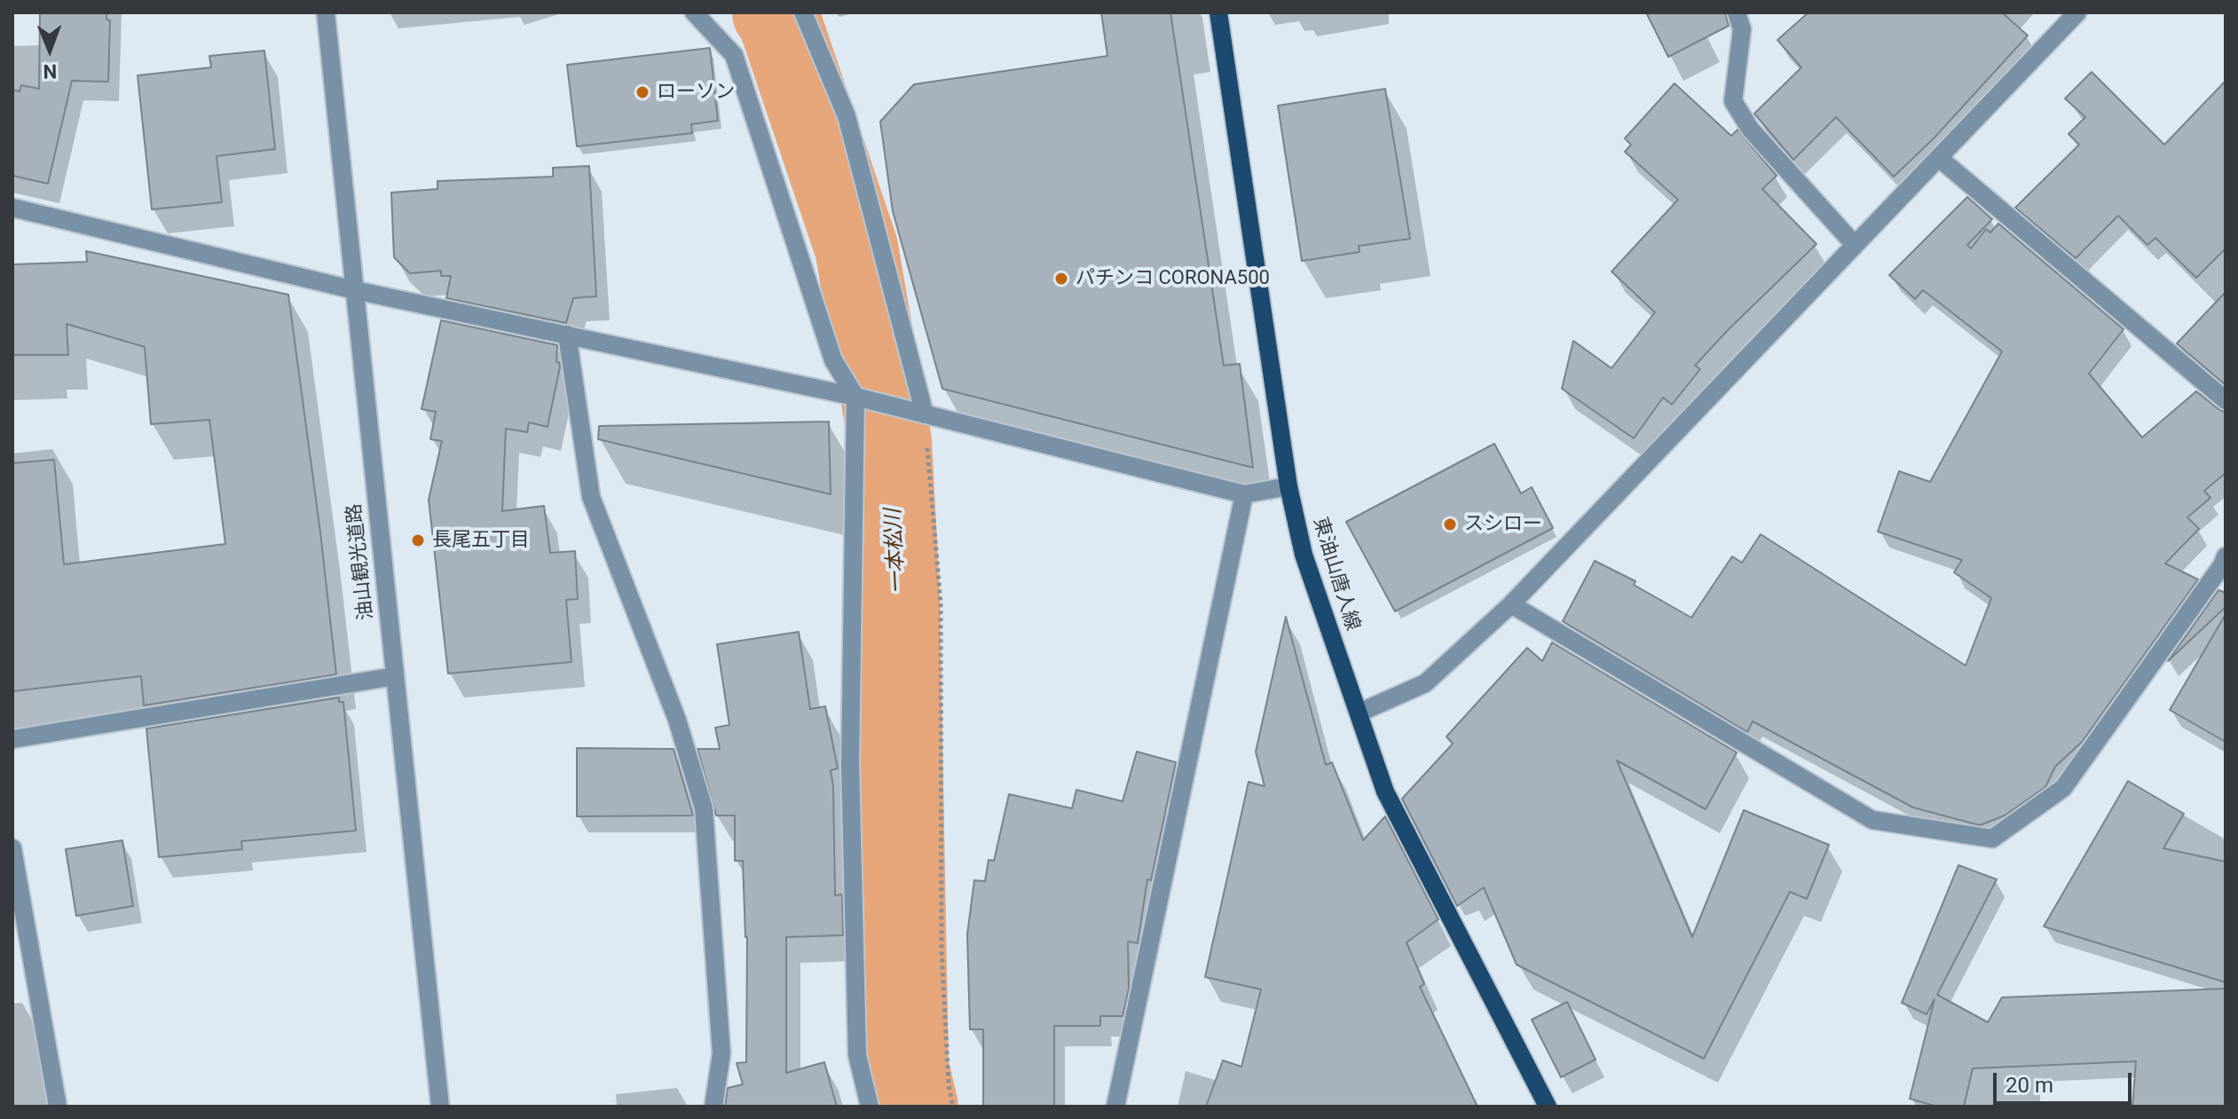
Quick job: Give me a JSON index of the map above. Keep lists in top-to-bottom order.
{
  "streets": {
    "main road": ["東油山唐人線"],
    "street": ["油山観光道路"]
  },
  "water": ["一本松川"],
  "places": [
    "ローソン",
    "パチンコ CORONA500",
    "スシロー",
    "長尾五丁目"
  ],
  "scale_bar": "20 m",
  "north": "bottom"
}
